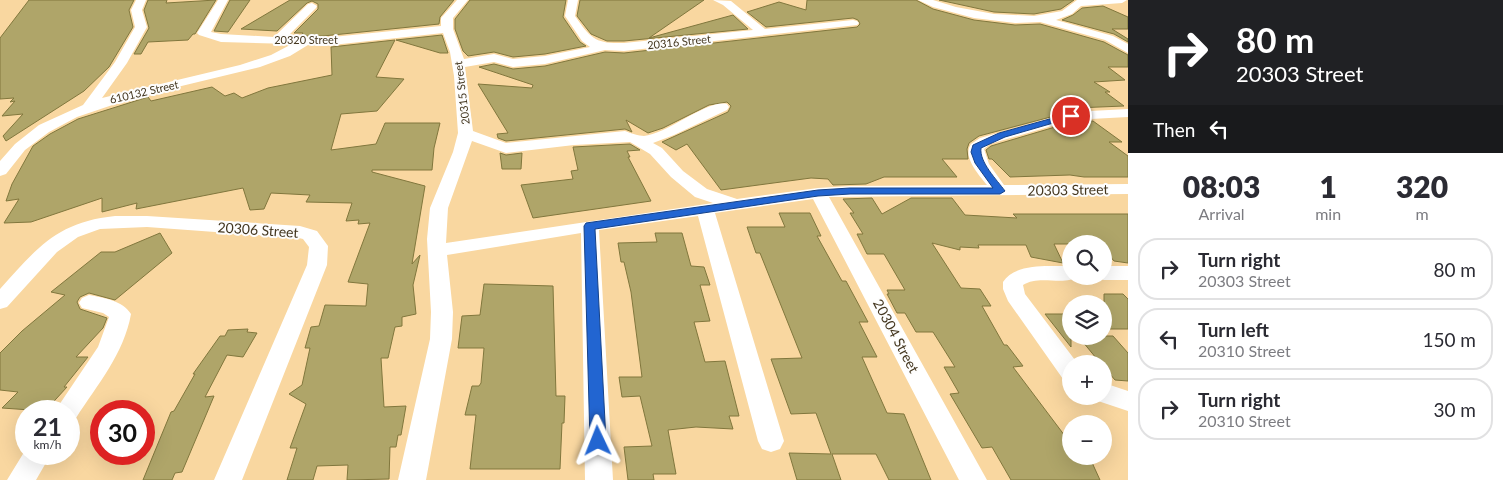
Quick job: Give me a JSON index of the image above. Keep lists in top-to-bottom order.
{
  "streets": {
    "street": [
      "20320 Street",
      "20316 Street",
      "610132 Street",
      "20315 Street",
      "20303 Street",
      "20306 Street",
      "20304 Street"
    ]
  },
  "crossings": [
    ["20320 Street", "610132 Street"],
    ["20320 Street", "20315 Street"],
    ["20316 Street", "20315 Street"],
    ["20315 Street", "20303 Street"],
    ["20303 Street", "20304 Street"]
  ],
  "page": {
    "turn": ["80 m", "20303 Street"],
    "then": "Then",
    "eta": [
      "08:03",
      "Arrival",
      "1",
      "min",
      "320",
      "m"
    ],
    "map_buttons": ["+", "−"],
    "list": [
      {
        "name": "Turn right",
        "note": "20303 Street",
        "value": "80 m"
      },
      {
        "name": "Turn left",
        "note": "20310 Street",
        "value": "150 m"
      },
      {
        "name": "Turn right",
        "note": "20310 Street",
        "value": "30 m"
      }
    ],
    "speed": "21 km/h",
    "limit": "30"
  }
}
